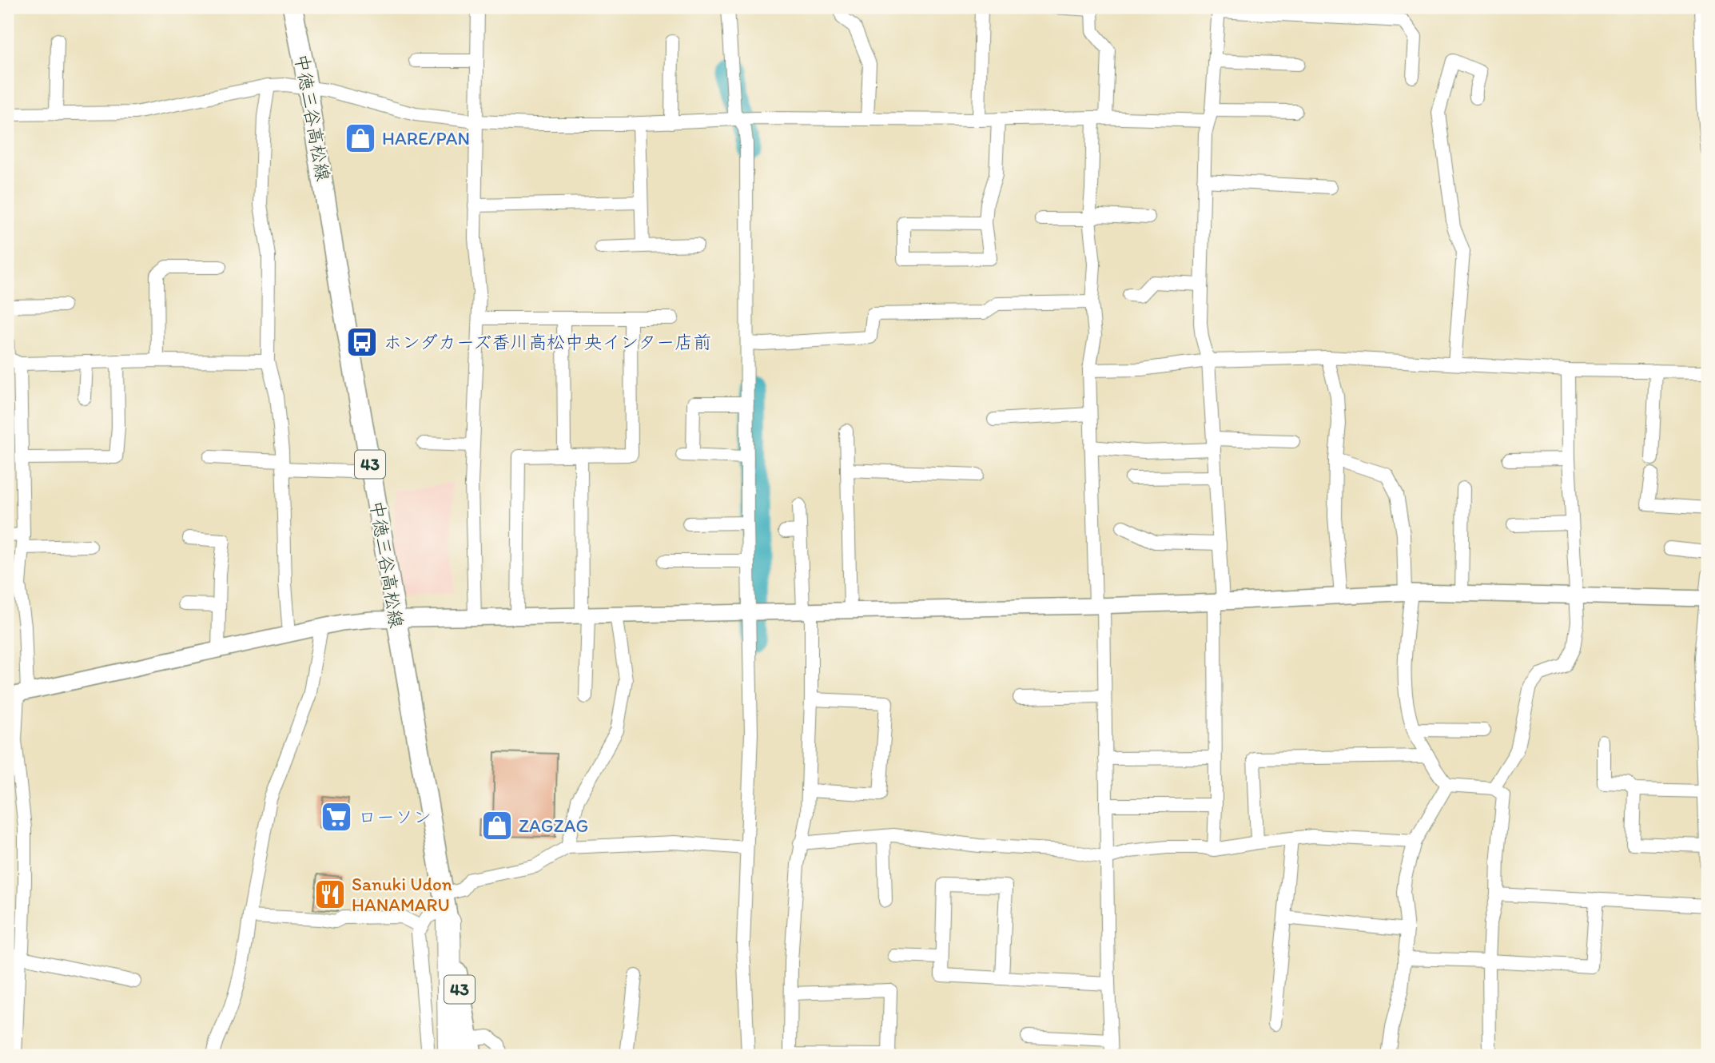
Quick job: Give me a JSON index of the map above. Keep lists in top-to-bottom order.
{
  "streets": {
    "main road": ["中徳三谷高松線", "43"]
  },
  "places": {
    "shop": ["HARE/PAN", "ZAGZAG"],
    "bus stop": ["ホンダカーズ香川高松中央インター店前"],
    "supermarket": ["ローソン"],
    "restaurant": ["Sanuki Udon HANAMARU"]
  }
}
